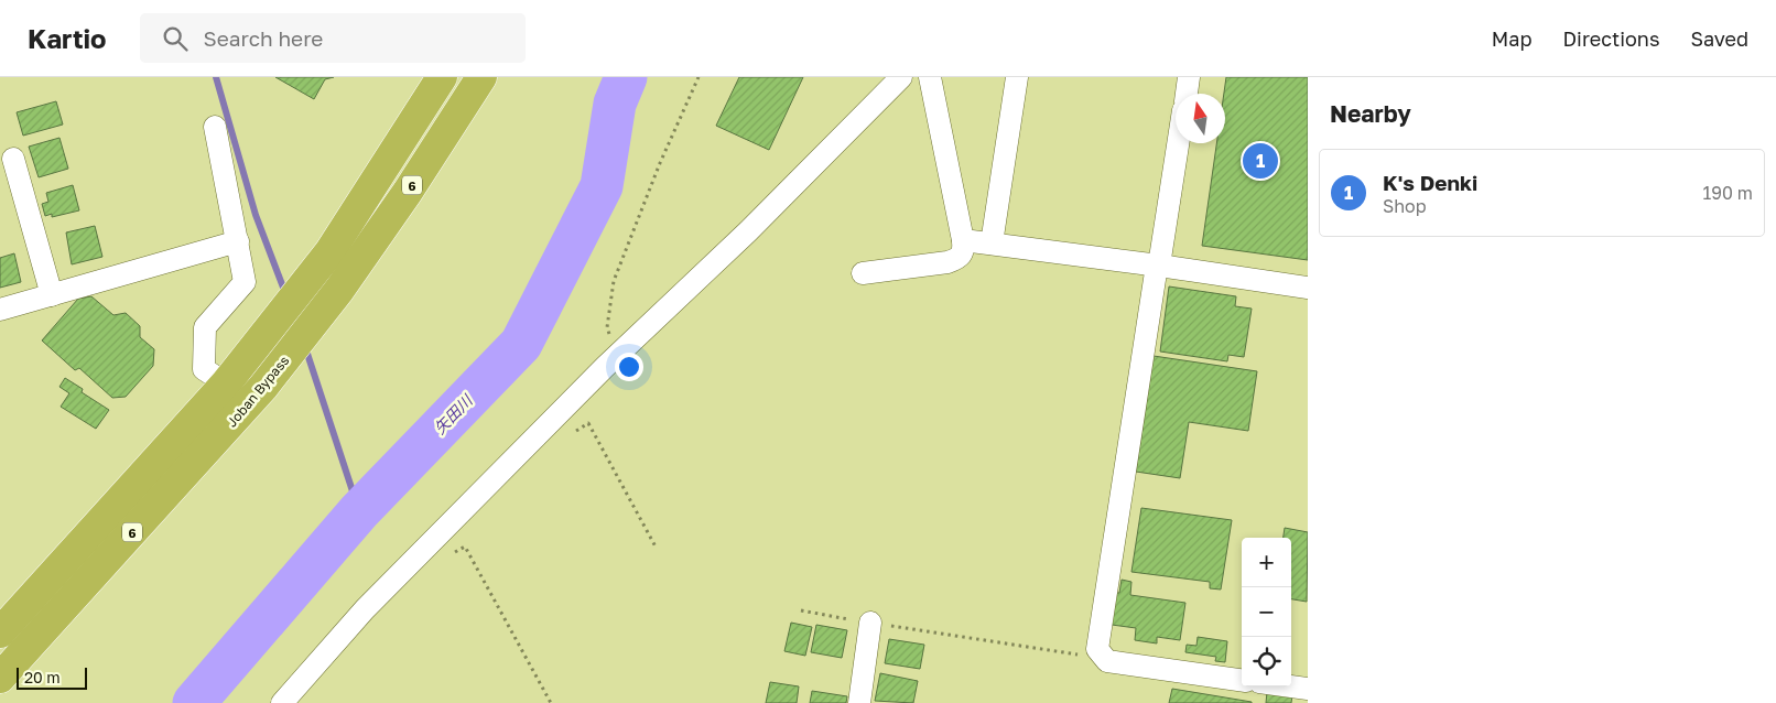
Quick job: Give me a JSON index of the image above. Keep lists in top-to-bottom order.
{
  "streets": {
    "highway": ["6", "Joban Bypass"]
  },
  "water": ["矢田川"],
  "scale_bar": "20 m",
  "north": "top",
  "page": {
    "header": "Kartio",
    "search": "Search here",
    "nav": ["Map", "Directions", "Saved"],
    "heading": "Nearby",
    "pins": "1",
    "list": [
      {
        "mark": "1",
        "name": "K's Denki",
        "note": "Shop",
        "value": "190 m"
      }
    ],
    "map_buttons": ["+", "−"],
    "scale": "20 m"
  }
}
